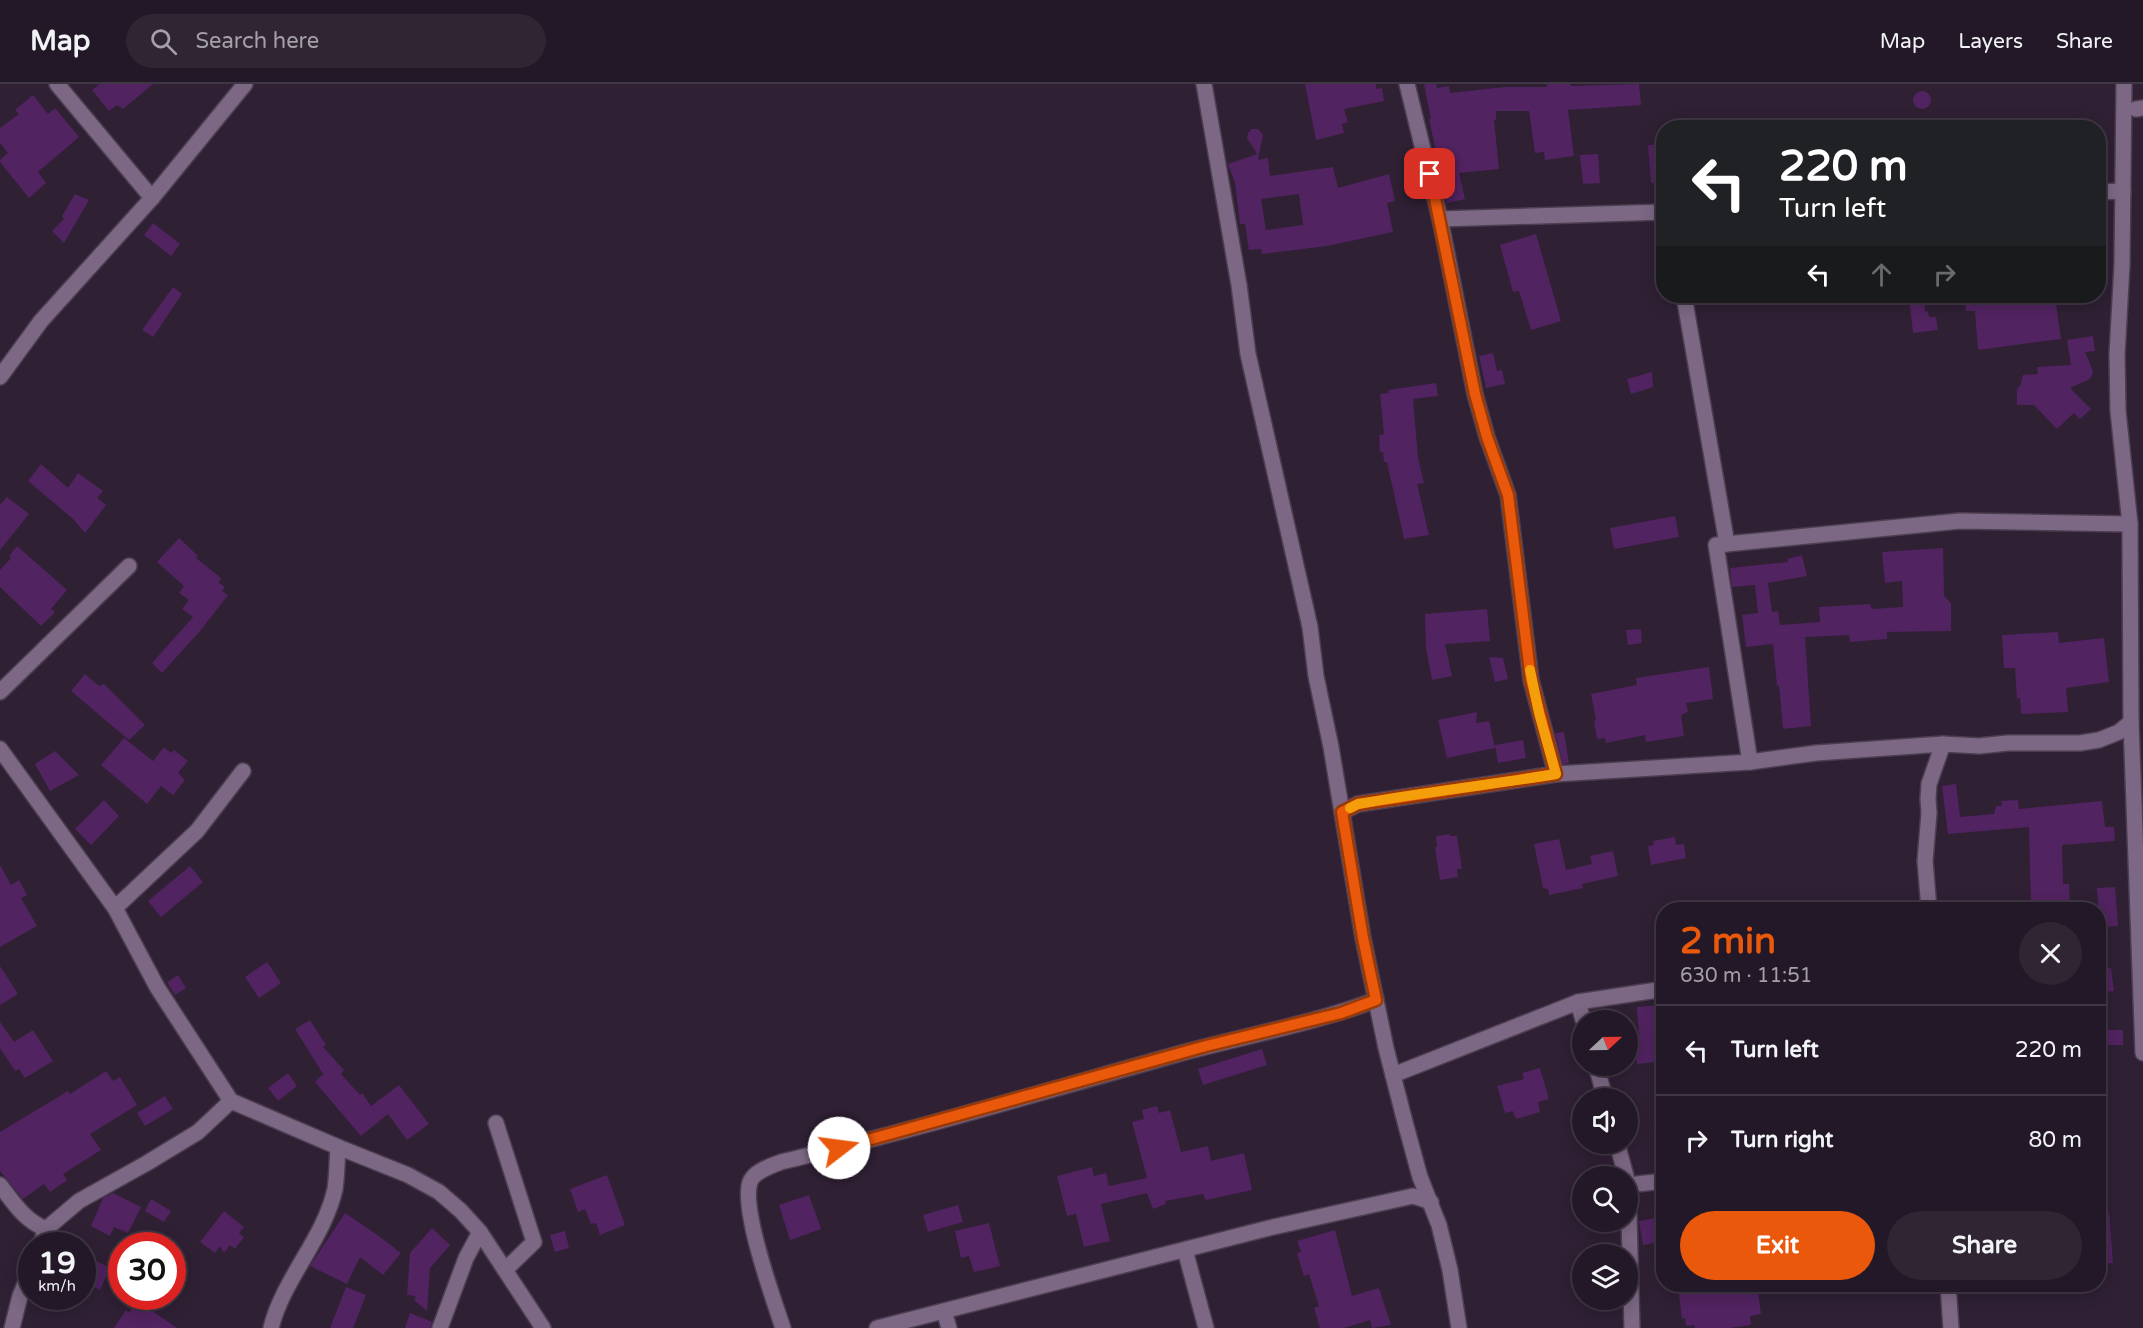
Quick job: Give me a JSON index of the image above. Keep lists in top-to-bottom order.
{
  "north": "right",
  "page": {
    "header": "Map",
    "search": "Search here",
    "nav": ["Map", "Layers", "Share"],
    "turn": ["220 m", "Turn left"],
    "heading": ["2 min", "630 m · 11:51"],
    "list": [
      {
        "name": "Turn left",
        "value": "220 m"
      },
      {
        "name": "Turn right",
        "value": "80 m"
      }
    ],
    "buttons": ["Exit", "Share"],
    "speed": "19 km/h",
    "limit": "30"
  }
}
